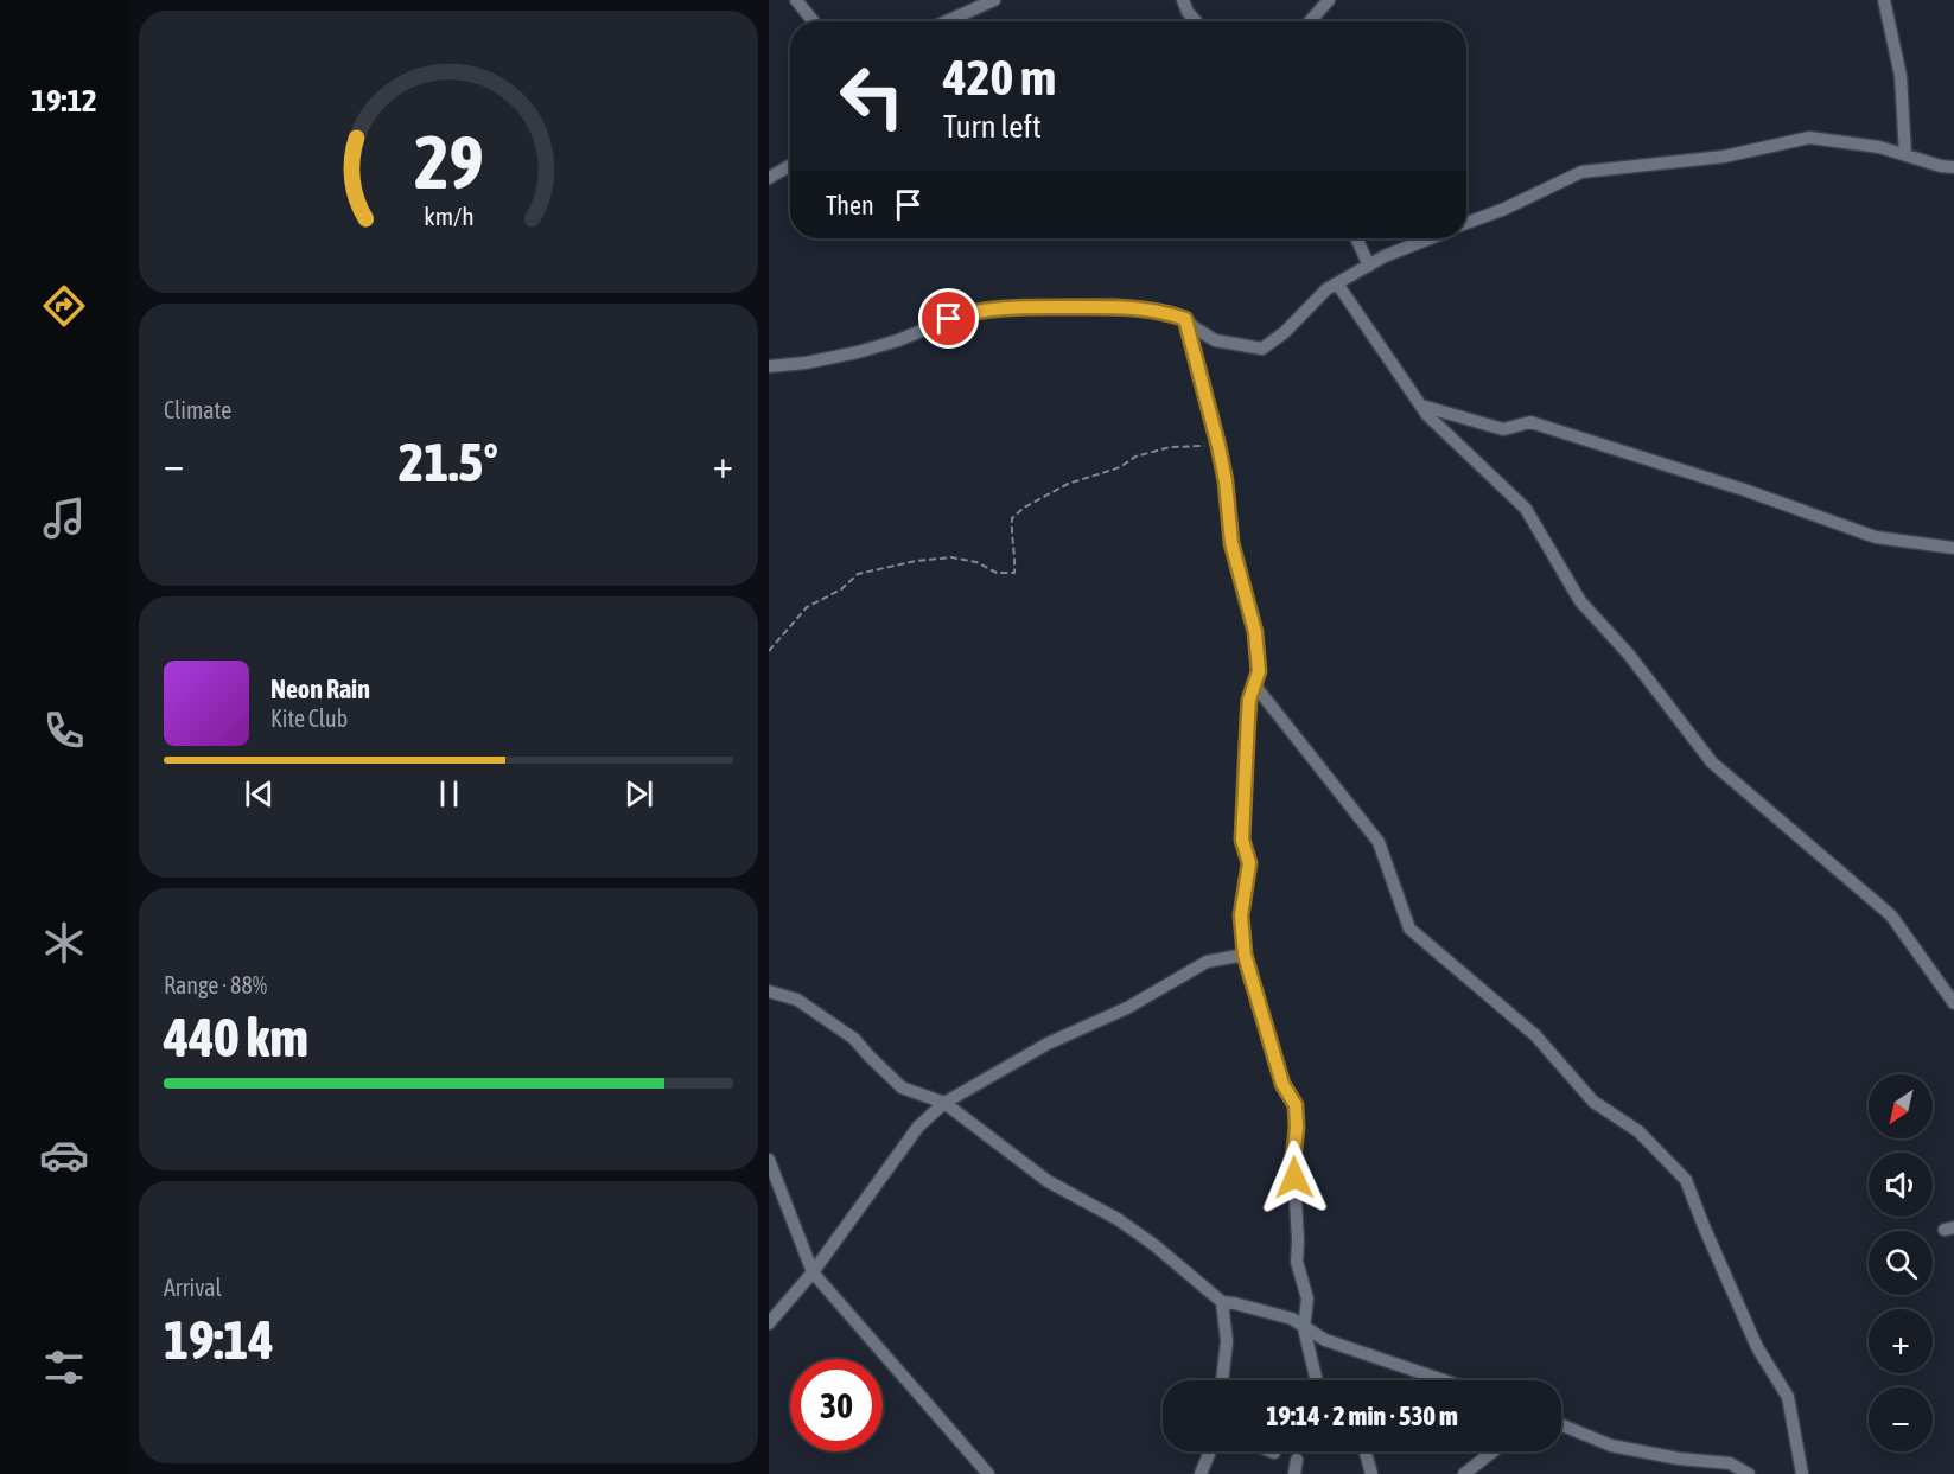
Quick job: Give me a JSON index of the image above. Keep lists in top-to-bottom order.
{
  "north": "bottom left",
  "page": {
    "tabs": "19:12",
    "turn": ["420 m", "Turn left"],
    "then": "Then",
    "tile": [
      "Climate",
      ["Range · 88%", "440 km"],
      ["Arrival", "19:14"]
    ],
    "heat": ["−", "21.5°", "+"],
    "song": ["Neon Rain", "Kite Club"],
    "map_buttons": ["+", "−"],
    "limit": "30",
    "trip": "19:14 · 2 min · 530 m",
    "gauge": ["29", "km/h"]
  }
}
